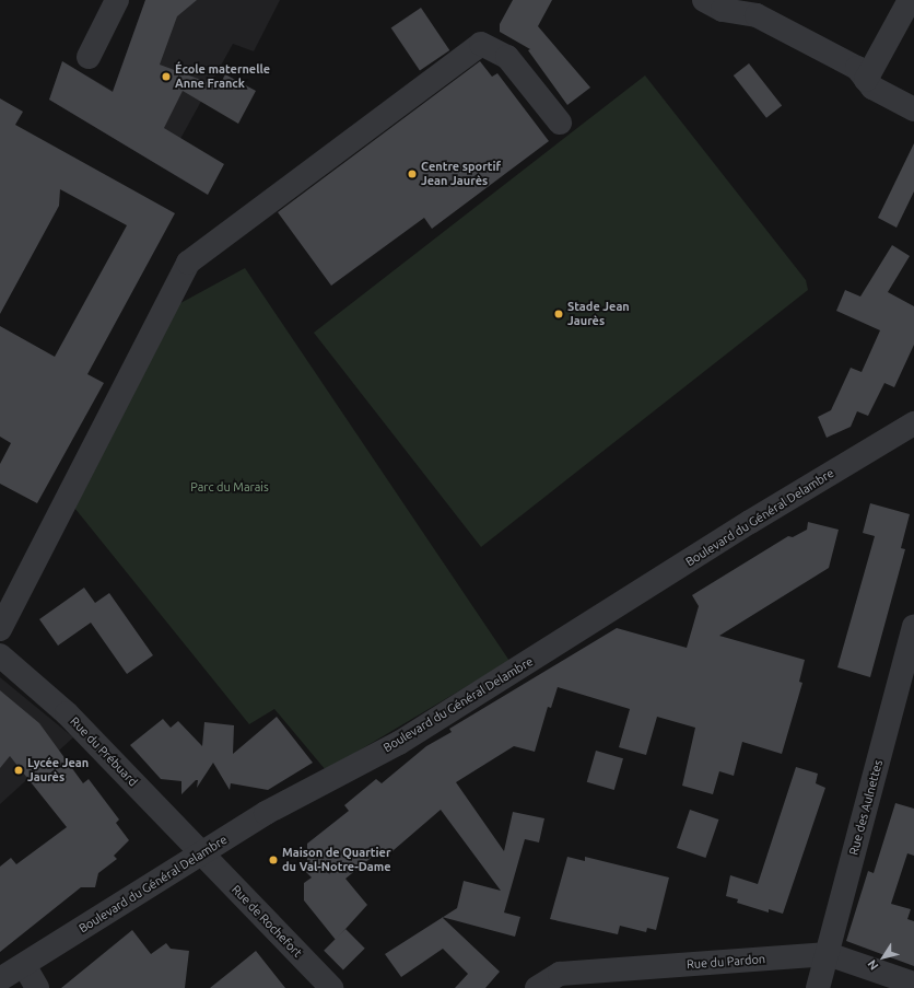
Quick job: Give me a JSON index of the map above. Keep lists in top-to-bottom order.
{
  "streets": {
    "street": [
      "Boulevard du Général Delambre",
      "Rue du Prébuard",
      "Rue des Aulnettes",
      "Rue de Rochefort",
      "Rue du Pardon"
    ]
  },
  "crossings": [
    ["Boulevard du Général Delambre", "Rue du Prébuard"],
    ["Boulevard du Général Delambre", "Rue de Rochefort"],
    ["Rue du Prébuard", "Rue de Rochefort"],
    ["Rue des Aulnettes", "Rue du Pardon"]
  ],
  "parks": ["Parc du Marais"],
  "places": [
    "École maternelle Anne Franck",
    "Centre sportif Jean Jaurès",
    "Stade Jean Jaurès",
    "Lycée Jean Jaurès",
    "Maison de Quartier du Val-Notre-Dame"
  ],
  "north": "bottom left"
}
